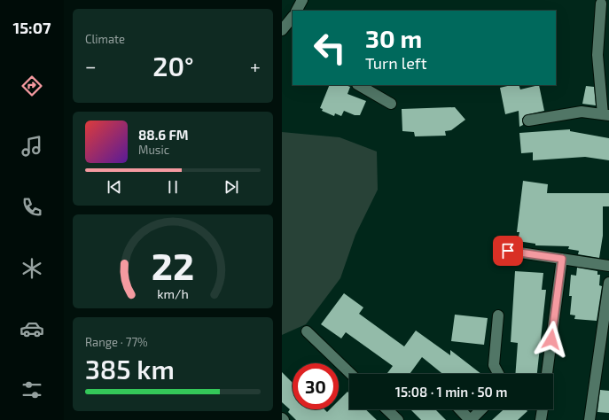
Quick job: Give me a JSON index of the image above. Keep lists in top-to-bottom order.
{
  "page": {
    "tabs": "15:07",
    "tile": [
      "Climate",
      ["Range · 77%", "385 km"]
    ],
    "turn": ["30 m", "Turn left"],
    "heat": ["−", "20°", "+"],
    "song": ["88.6 FM", "Music"],
    "limit": "30",
    "trip": "15:08 · 1 min · 50 m",
    "gauge": ["22", "km/h"]
  }
}
